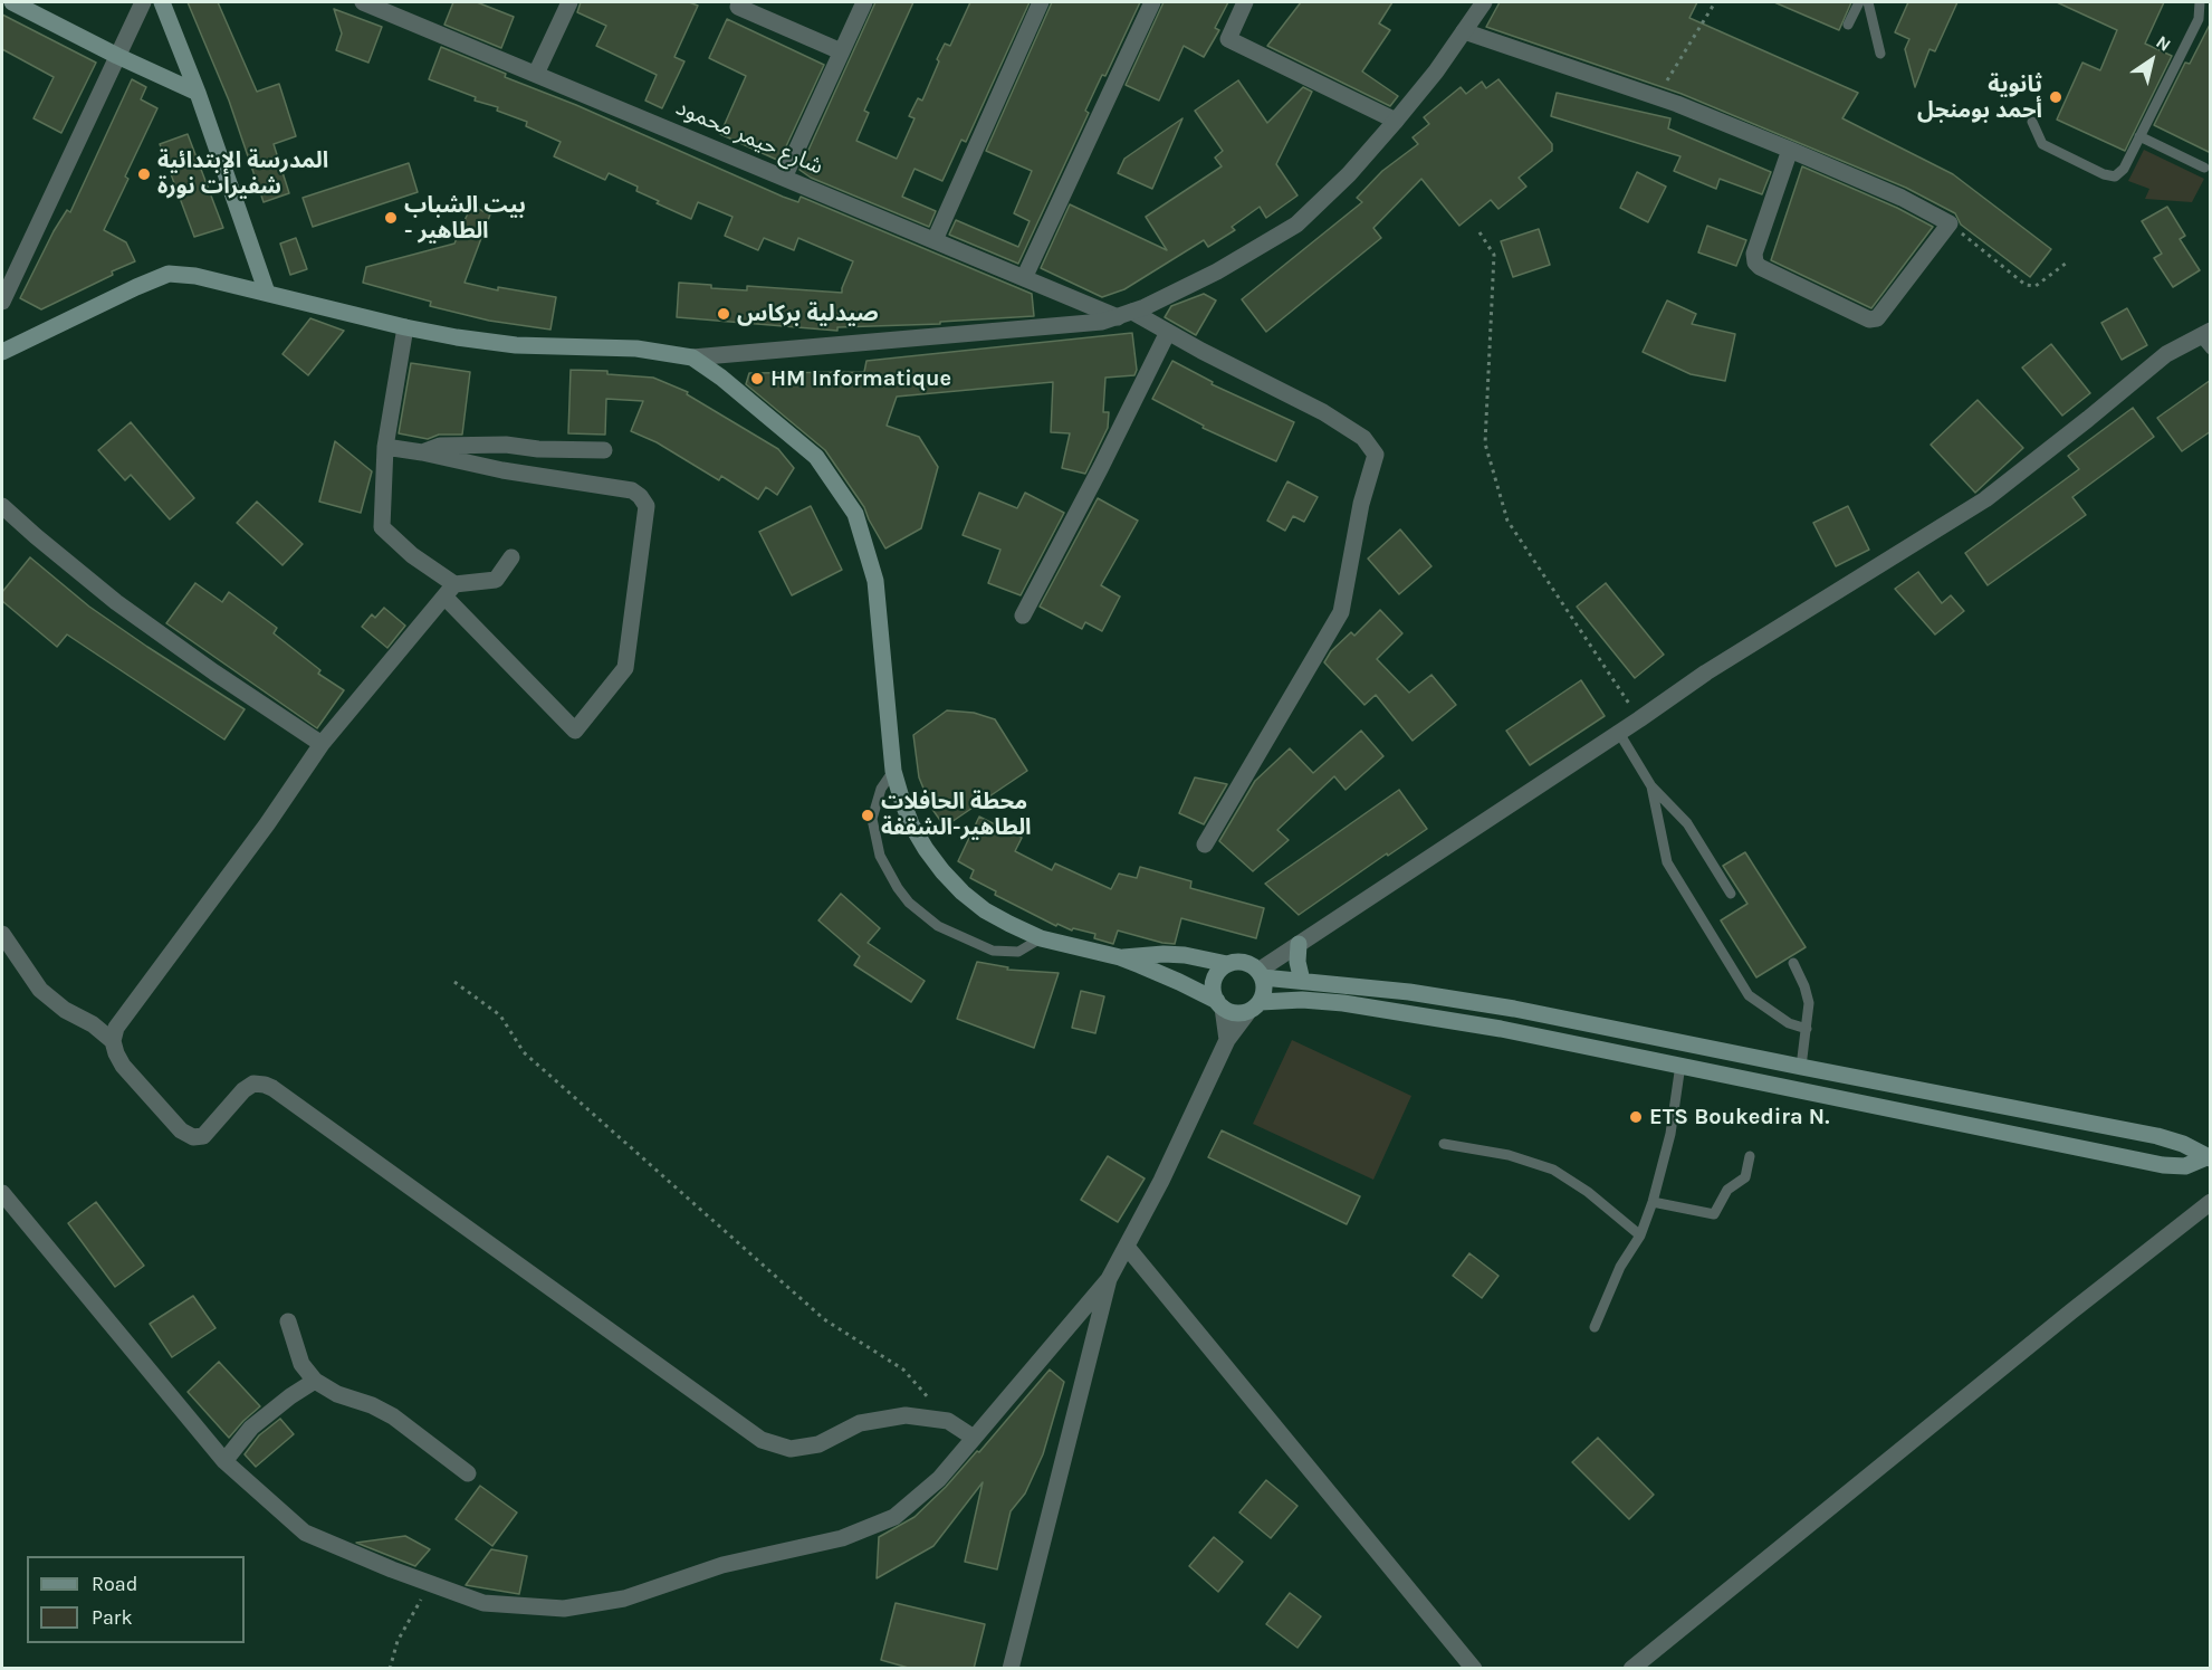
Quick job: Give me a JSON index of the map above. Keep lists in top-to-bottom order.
{
  "streets": {
    "street": ["شارع حيمر محمود"]
  },
  "places": [
    "ثانوية أحمد بومنجل",
    "المدرسة الإبتدائية شفيرات نورة",
    "بيت الشباب - الطاهير",
    "صيدلية بركاس",
    "HM Informatique",
    "محطة الحافلات الطاهير-الشقفة",
    "ETS Boukedira N."
  ],
  "legend": ["Road", "Park"],
  "north": "top right"
}
